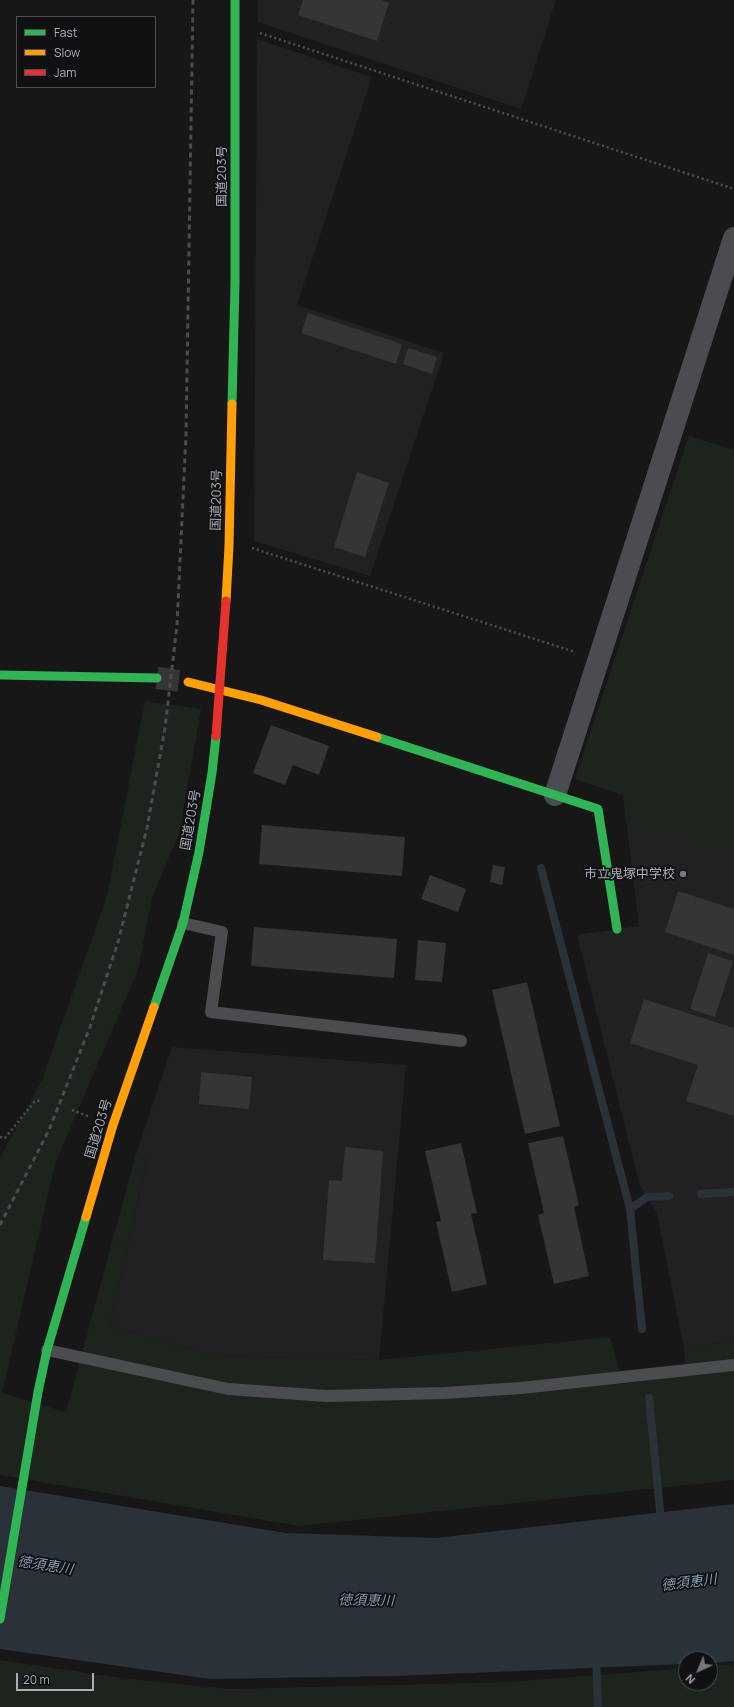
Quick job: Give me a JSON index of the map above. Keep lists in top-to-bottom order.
{
  "streets": {
    "main road": ["国道203号"]
  },
  "water": ["徳須恵川"],
  "places": ["市立鬼塚中学校"],
  "legend": ["Fast", "Slow", "Jam"],
  "scale_bar": "20 m",
  "north": "bottom left"
}
